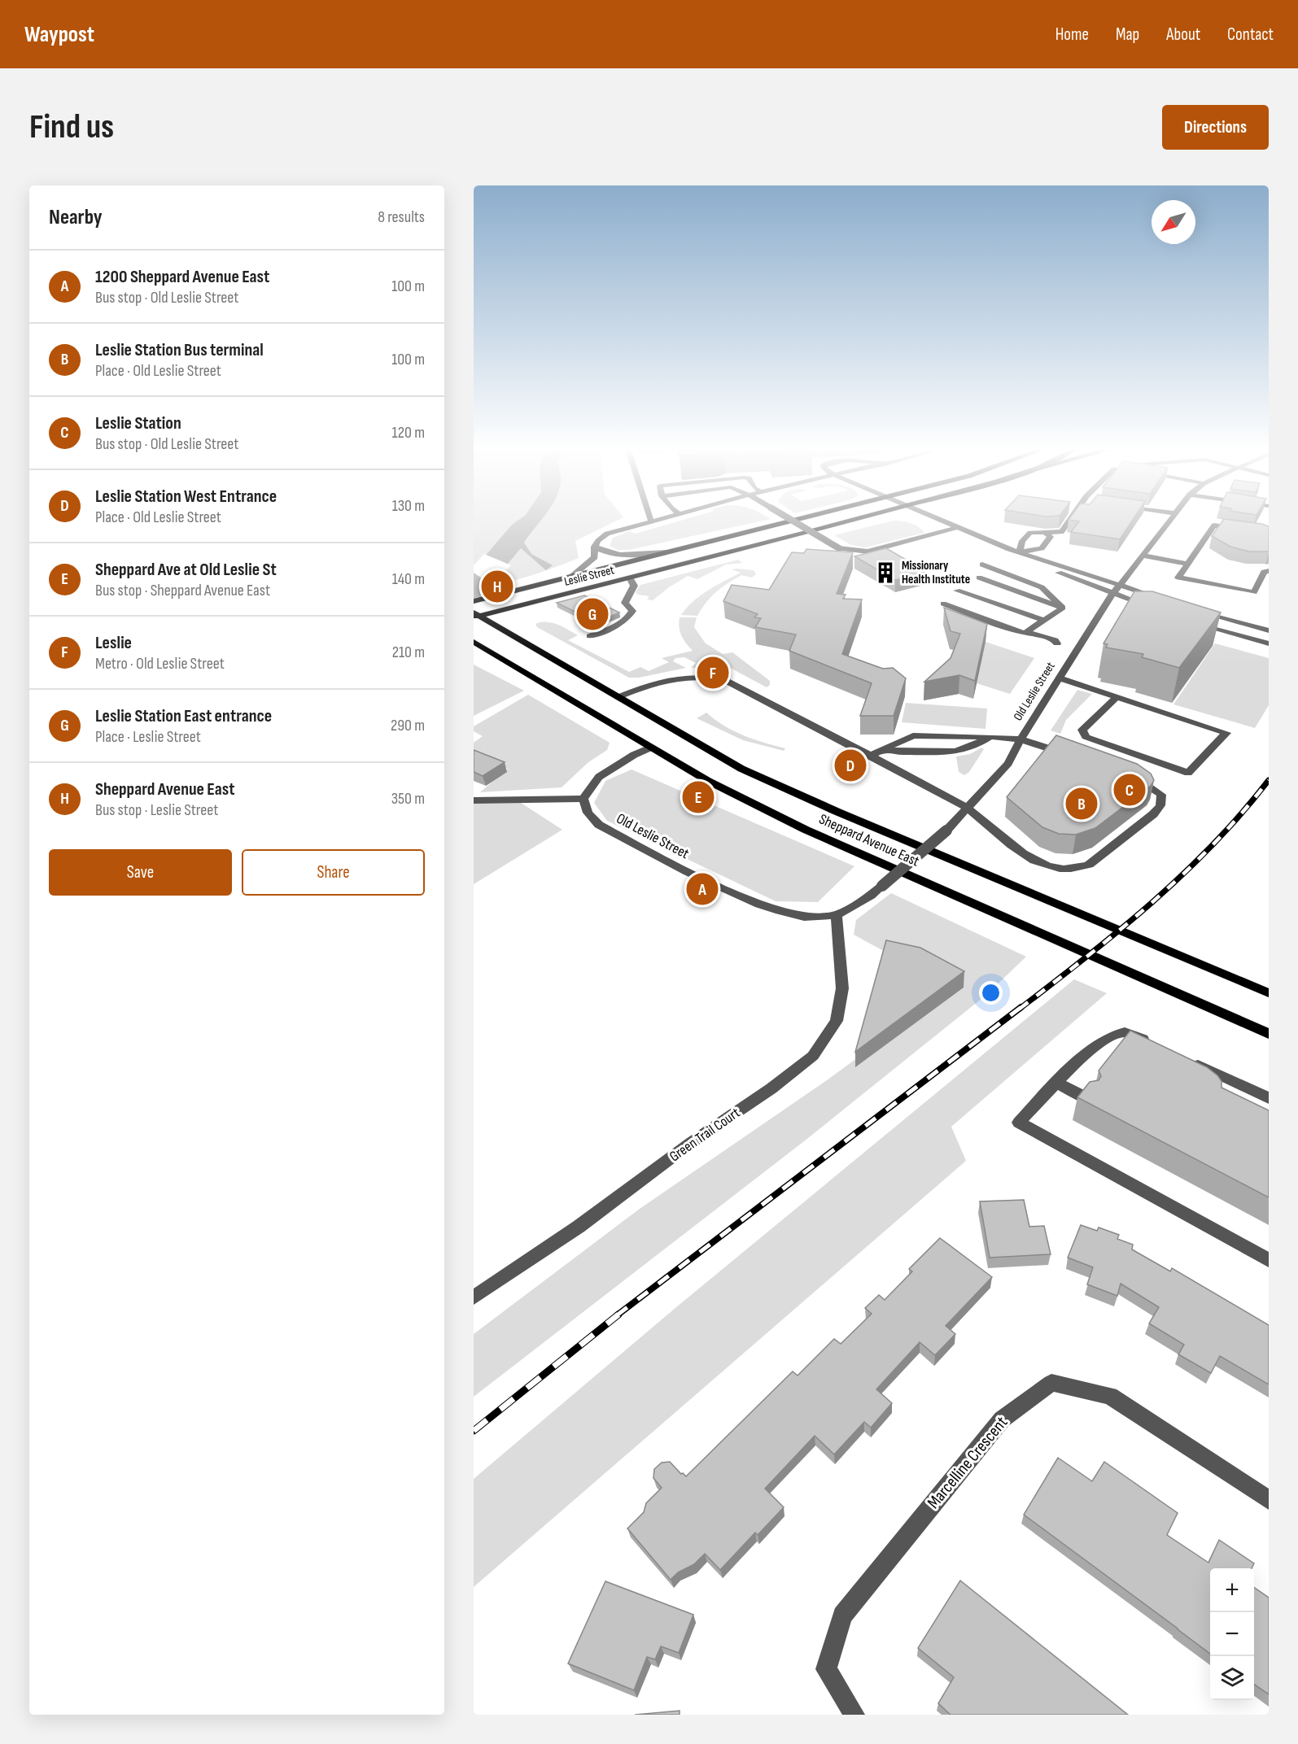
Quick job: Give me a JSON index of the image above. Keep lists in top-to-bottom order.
{
  "streets": {
    "main road": ["Leslie Street", "Sheppard Avenue East"],
    "street": ["Old Leslie Street", "Green Trail Court", "Marcelline Crescent"]
  },
  "crossings": [
    ["Leslie Street", "Sheppard Avenue East"],
    ["Old Leslie Street", "Green Trail Court"]
  ],
  "places": {
    "building": ["Missionary Health Institute"]
  },
  "north": "bottom left",
  "page": {
    "header": "Waypost",
    "nav": [
      "Home",
      "Map",
      "About",
      "Contact"
    ],
    "buttons": [
      "Directions",
      ["Save", "Share"]
    ],
    "title": "Find us",
    "heading": ["Nearby", "8 results"],
    "list": [
      {
        "mark": "A",
        "name": "1200 Sheppard Avenue East",
        "note": "Bus stop · Old Leslie Street",
        "value": "100 m"
      },
      {
        "mark": "B",
        "name": "Leslie Station Bus terminal",
        "note": "Place · Old Leslie Street",
        "value": "100 m"
      },
      {
        "mark": "C",
        "name": "Leslie Station",
        "note": "Bus stop · Old Leslie Street",
        "value": "120 m"
      },
      {
        "mark": "D",
        "name": "Leslie Station West Entrance",
        "note": "Place · Old Leslie Street",
        "value": "130 m"
      },
      {
        "mark": "E",
        "name": "Sheppard Ave at Old Leslie St",
        "note": "Bus stop · Sheppard Avenue East",
        "value": "140 m"
      },
      {
        "mark": "F",
        "name": "Leslie",
        "note": "Metro · Old Leslie Street",
        "value": "210 m"
      },
      {
        "mark": "G",
        "name": "Leslie Station East entrance",
        "note": "Place · Leslie Street",
        "value": "290 m"
      },
      {
        "mark": "H",
        "name": "Sheppard Avenue East",
        "note": "Bus stop · Leslie Street",
        "value": "350 m"
      }
    ],
    "pins": [
      "H",
      "G",
      "F",
      "D",
      "C",
      "E",
      "B",
      "A"
    ],
    "map_buttons": ["+", "−"]
  }
}
